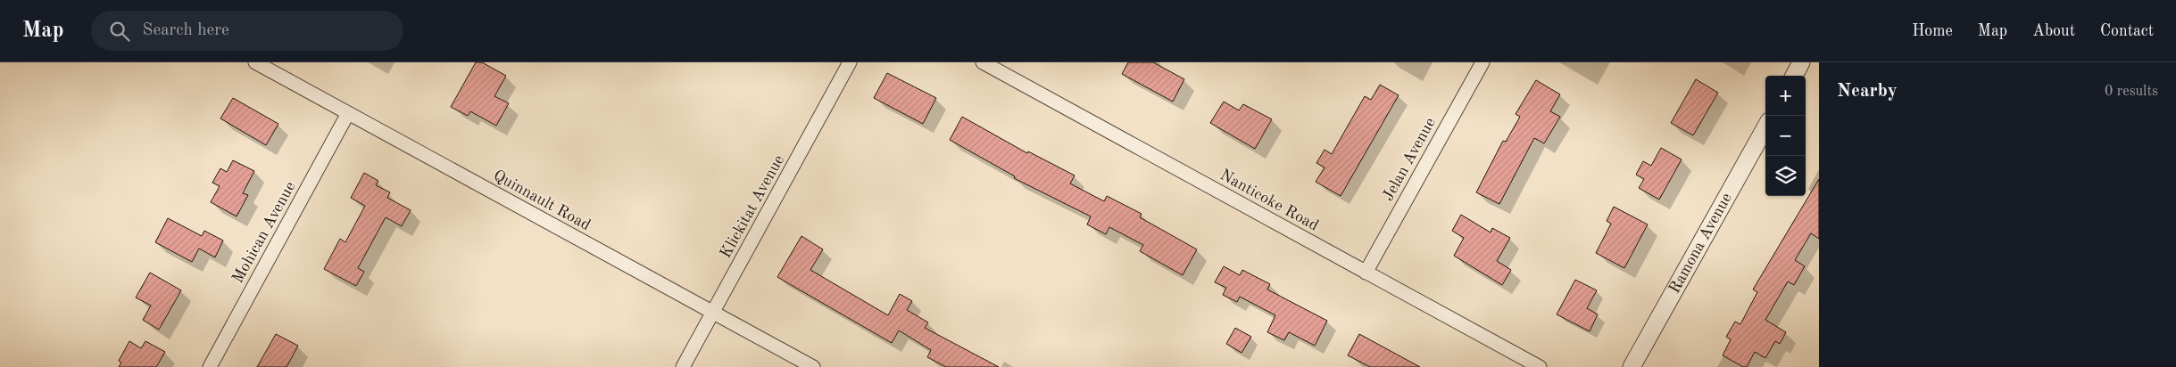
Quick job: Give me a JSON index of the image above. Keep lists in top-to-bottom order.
{
  "streets": {
    "street": [
      "Jelan Avenue",
      "Quinnault Road",
      "Nanticoke Road",
      "Klickitat Avenue",
      "Mohican Avenue",
      "Ramona Avenue"
    ]
  },
  "crossings": [
    ["Jelan Avenue", "Nanticoke Road"],
    ["Quinnault Road", "Klickitat Avenue"],
    ["Quinnault Road", "Mohican Avenue"]
  ],
  "page": {
    "header": "Map",
    "search": "Search here",
    "nav": [
      "Home",
      "Map",
      "About",
      "Contact"
    ],
    "heading": ["Nearby", "0 results"],
    "map_buttons": ["+", "−"]
  }
}
